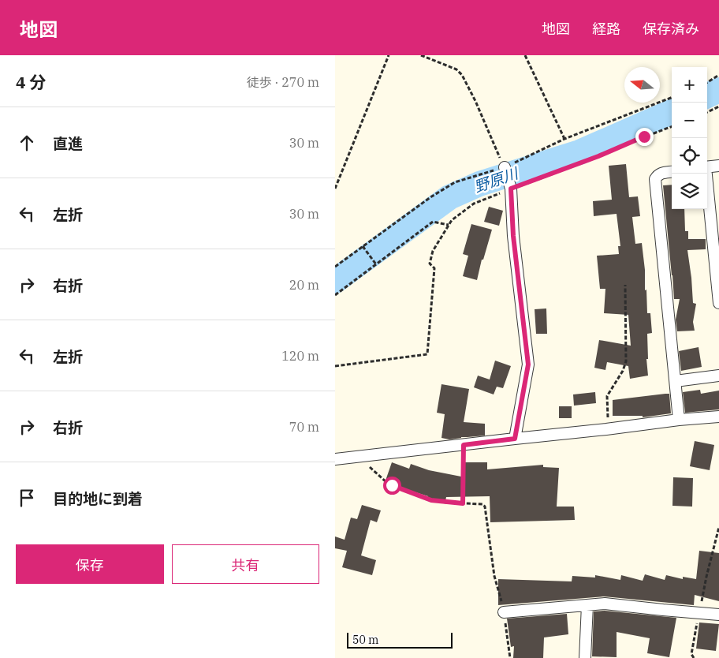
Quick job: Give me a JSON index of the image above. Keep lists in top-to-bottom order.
{
  "water": ["野原川"],
  "scale_bar": "50 m",
  "north": "left",
  "page": {
    "header": "地図",
    "nav": ["地図", "経路", "保存済み"],
    "heading": ["4 分", "徒歩 · 270 m"],
    "map_buttons": ["+", "−"],
    "list": [
      ["直進", "30 m"],
      ["左折", "30 m"],
      ["右折", "20 m"],
      ["左折", "120 m"],
      ["右折", "70 m"],
      "目的地に到着"
    ],
    "buttons": ["保存", "共有"],
    "scale": "50 m"
  }
}
